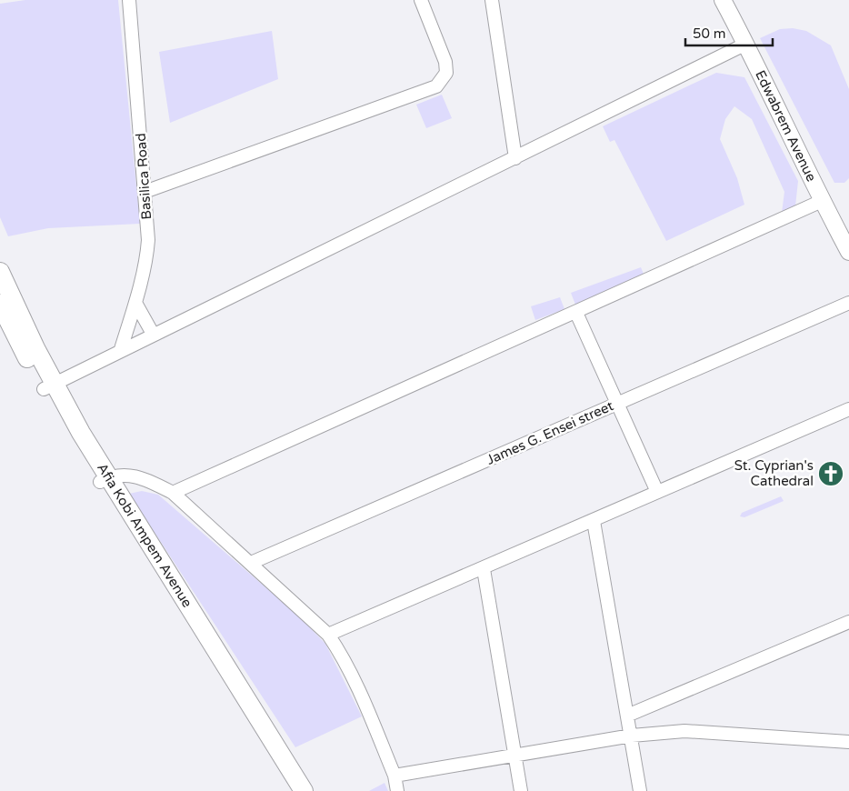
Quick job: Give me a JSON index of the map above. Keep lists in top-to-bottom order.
{
  "streets": {
    "main road": ["Afia Kobi Ampem Avenue"],
    "street": ["Edwabrem Avenue", "Basilica Road", "James G. Ensei street"]
  },
  "places": {
    "church": ["St. Cyprian's Cathedral"]
  },
  "scale_bar": "50 m"
}
